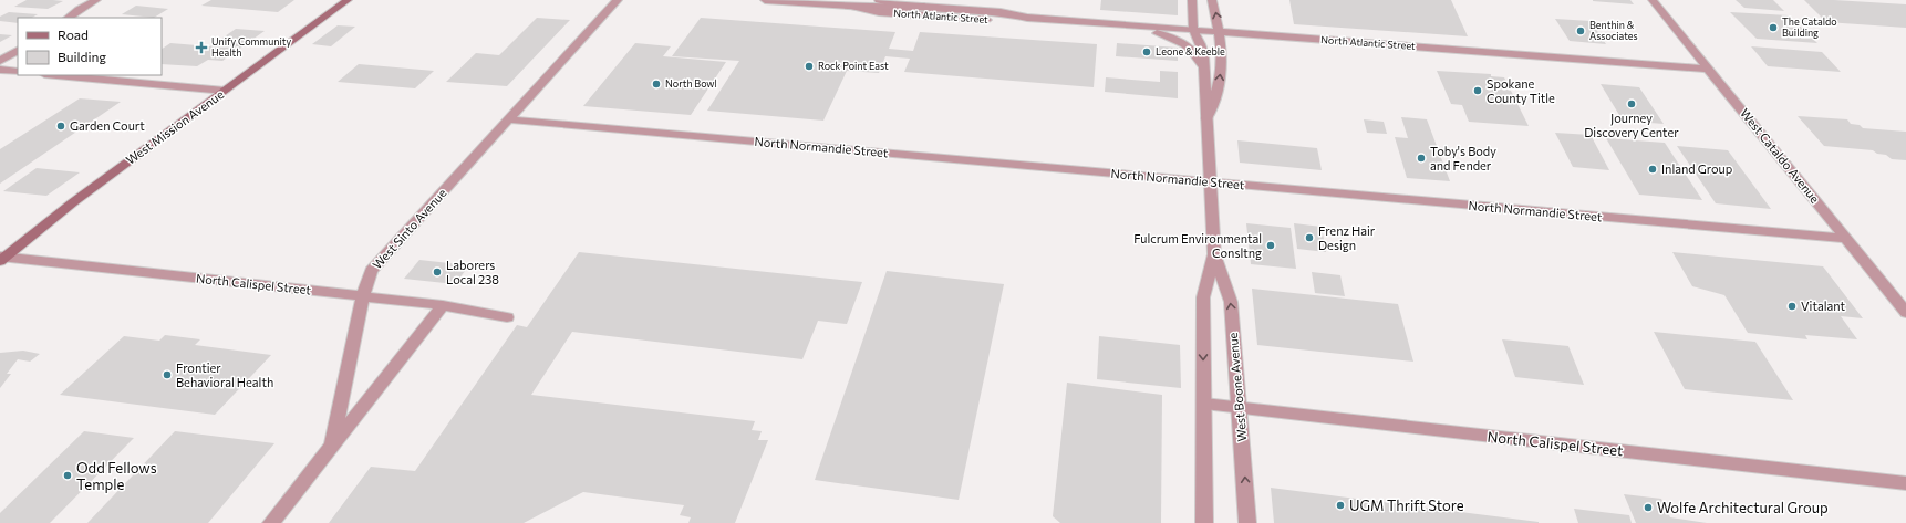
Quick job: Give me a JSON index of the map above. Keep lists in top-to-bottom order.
{
  "streets": {
    "main road": ["West Mission Avenue"],
    "street": [
      "North Atlantic Street",
      "North Normandie Street",
      "West Cataldo Avenue",
      "West Sinto Avenue",
      "North Calispel Street",
      "West Boone Avenue"
    ]
  },
  "crossings": [
    ["North Atlantic Street", "West Cataldo Avenue"],
    ["North Atlantic Street", "West Boone Avenue"],
    ["West Mission Avenue", "North Calispel Street"],
    ["North Normandie Street", "West Cataldo Avenue"],
    ["North Normandie Street", "West Sinto Avenue"],
    ["North Normandie Street", "West Boone Avenue"],
    ["West Sinto Avenue", "North Calispel Street"],
    ["North Calispel Street", "West Boone Avenue"]
  ],
  "places": {
    "other": [
      "The Cataldo Building",
      "Benthin & Associates",
      "Leone & Keeble",
      "Rock Point East",
      "North Bowl",
      "Spokane County Title",
      "Journey Discovery Center",
      "Garden Court",
      "Toby's Body and Fender",
      "Inland Group",
      "Frenz Hair Design",
      "Fulcrum Environmental Consltng",
      "Laborers Local 238",
      "Vitalant",
      "Frontier Behavioral Health",
      "Odd Fellows Temple",
      "UGM Thrift Store",
      "Wolfe Architectural Group"
    ],
    "health": ["Unify Community Health"]
  },
  "legend": ["Road", "Building"]
}
